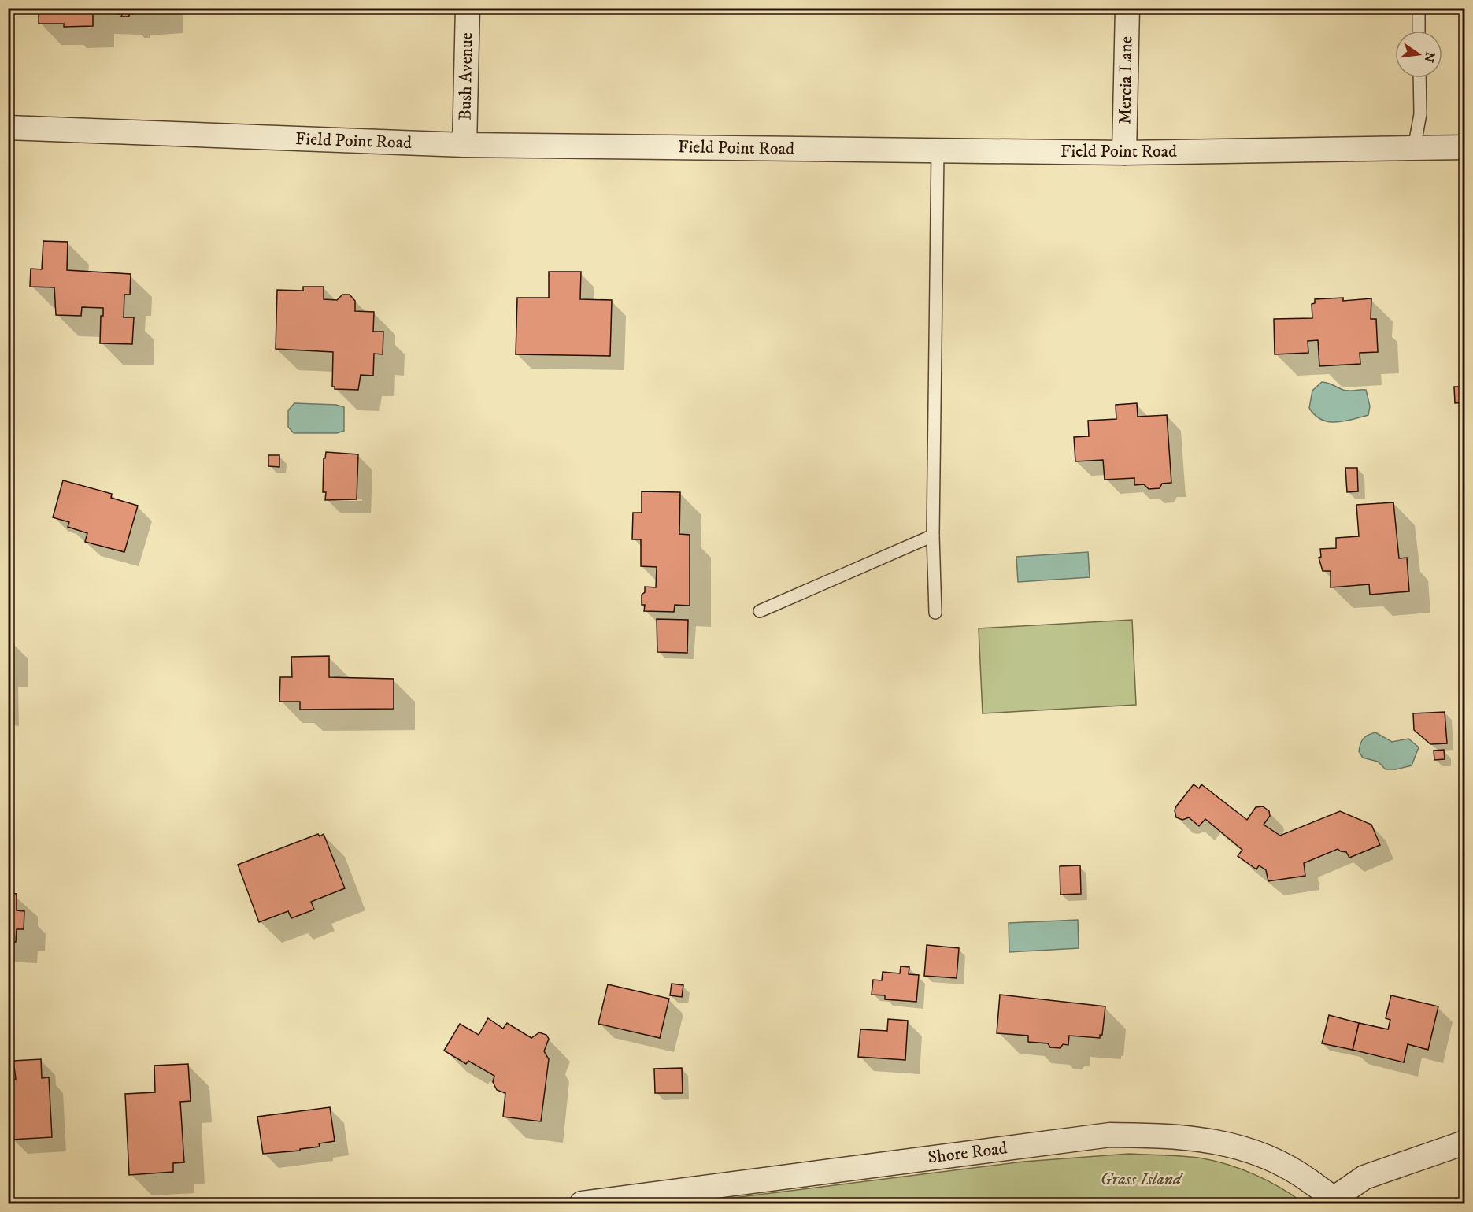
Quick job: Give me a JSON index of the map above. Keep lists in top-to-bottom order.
{
  "streets": {
    "street": [
      "Bush Avenue",
      "Mercia Lane",
      "Field Point Road",
      "Shore Road"
    ]
  },
  "crossings": [
    ["Bush Avenue", "Field Point Road"],
    ["Mercia Lane", "Field Point Road"]
  ],
  "parks": ["Grass Island"],
  "north": "right"
}
